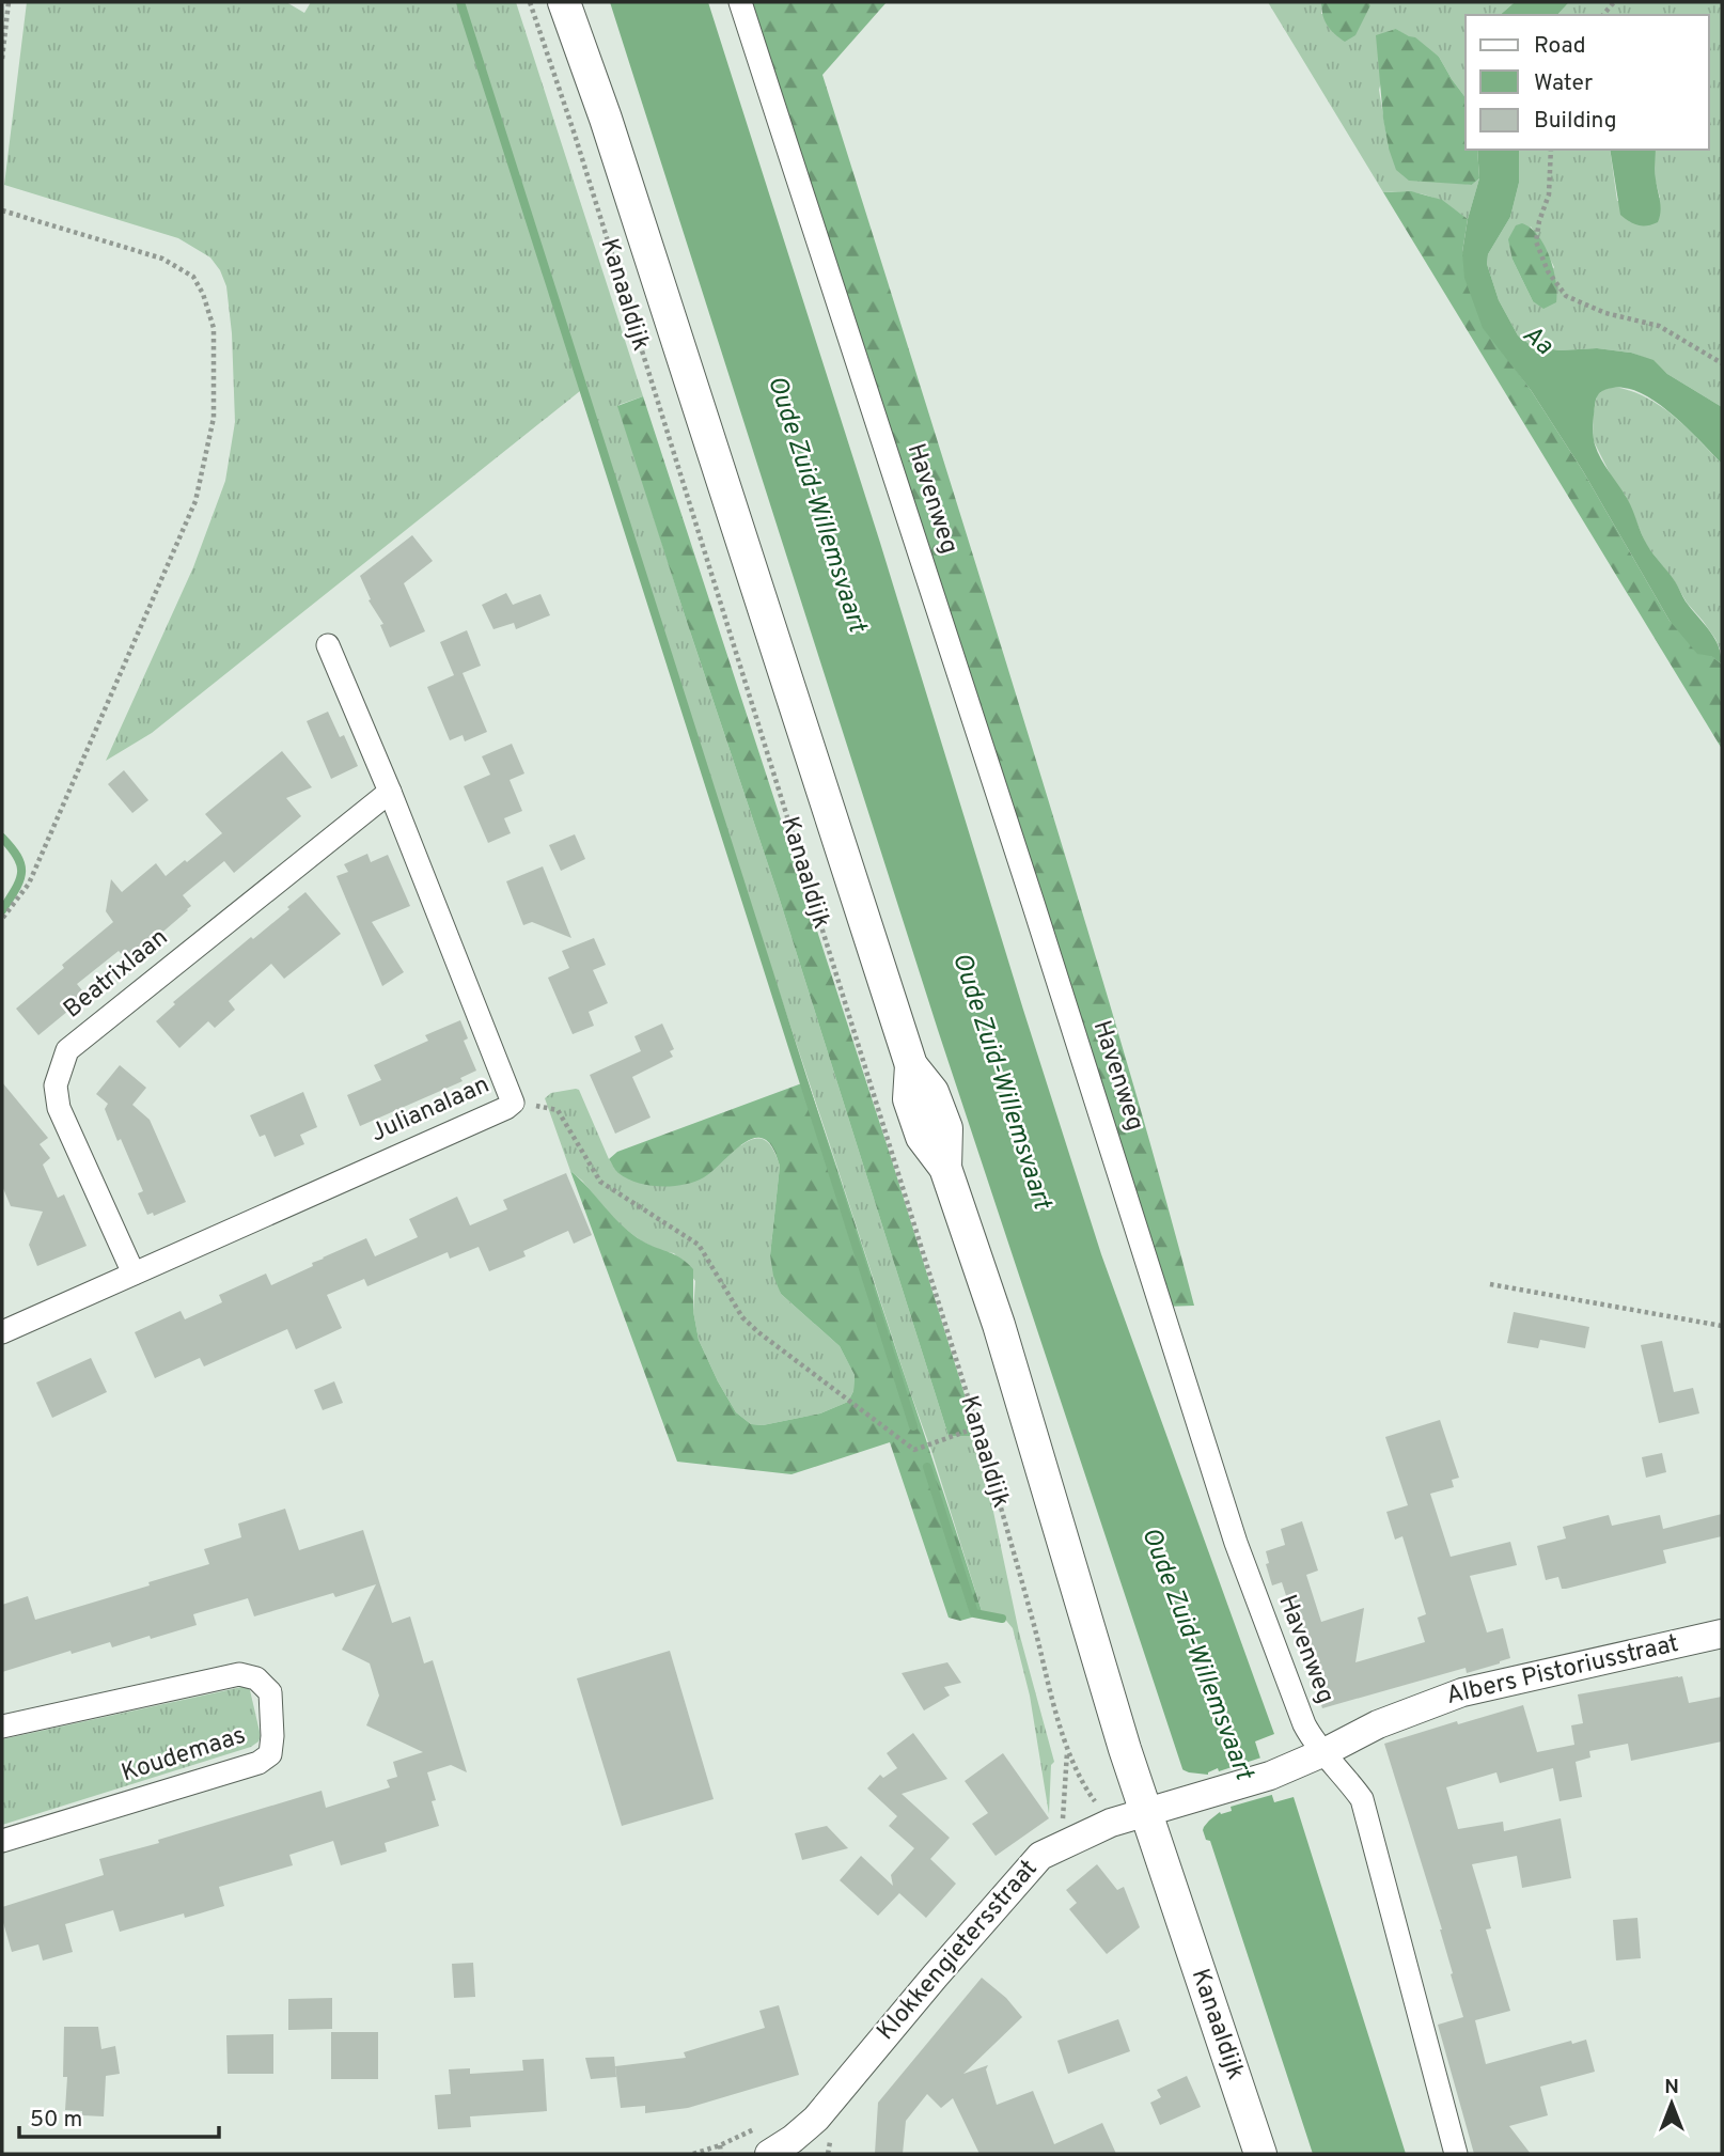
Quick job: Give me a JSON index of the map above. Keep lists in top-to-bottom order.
{
  "streets": {
    "main road": ["Kanaaldijk"],
    "street": [
      "Havenweg",
      "Beatrixlaan",
      "Julianalaan",
      "Albers Pistoriusstraat",
      "Koudemaas",
      "Klokkengietersstraat"
    ]
  },
  "crossings": [
    ["Kanaaldijk", "Klokkengietersstraat"],
    ["Havenweg", "Albers Pistoriusstraat"],
    ["Havenweg", "Klokkengietersstraat"],
    ["Beatrixlaan", "Julianalaan"],
    ["Albers Pistoriusstraat", "Klokkengietersstraat"]
  ],
  "water": ["Aa", "Oude Zuid-Willemsvaart"],
  "legend": ["Road", "Water", "Building"],
  "scale_bar": "50 m",
  "north": "top"
}
